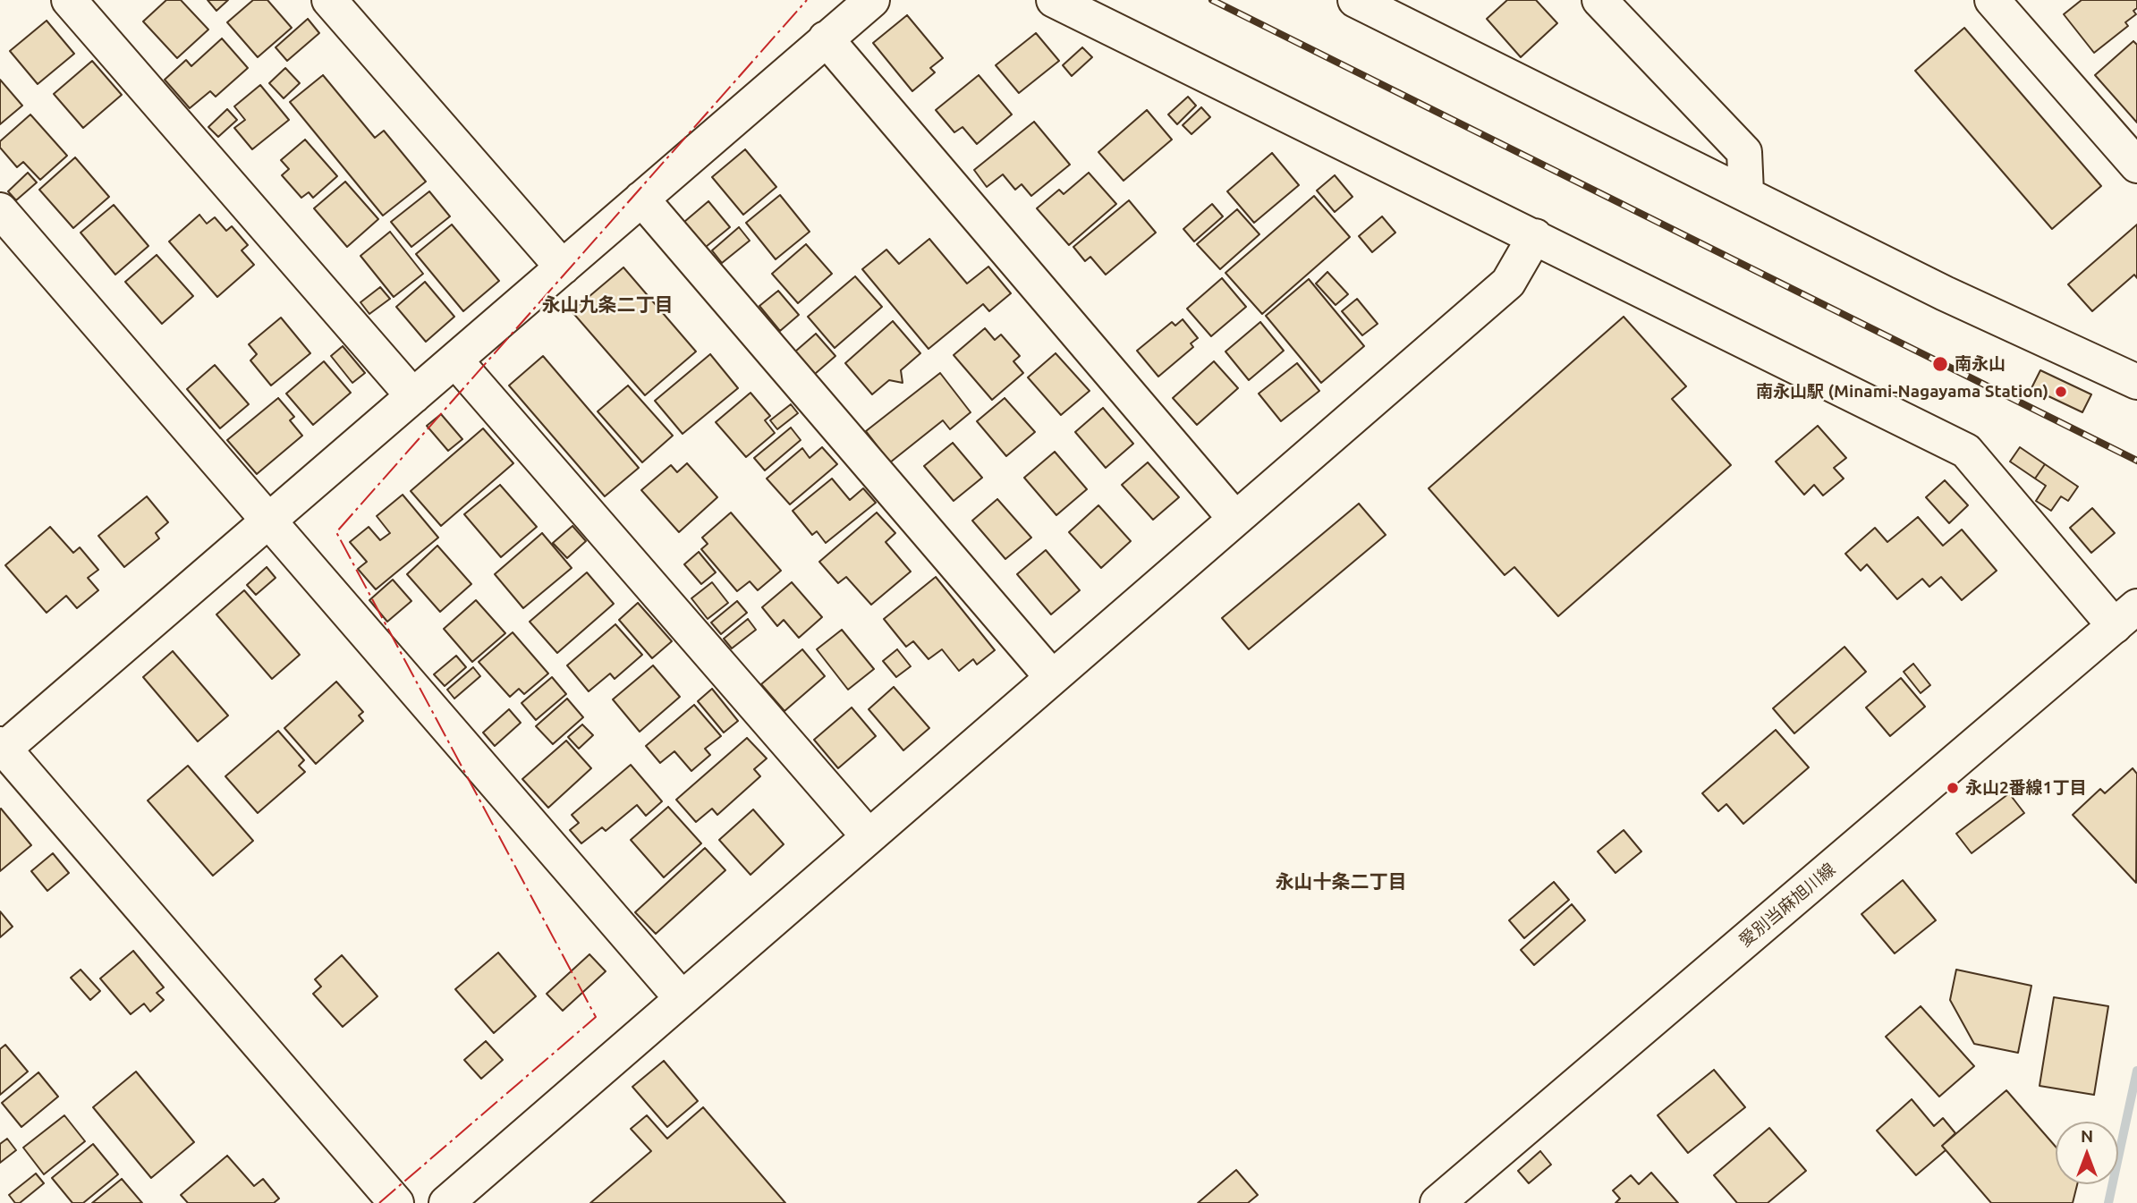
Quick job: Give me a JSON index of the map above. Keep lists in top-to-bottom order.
{
  "streets": {
    "street": ["愛別当麻旭川線"]
  },
  "districts": ["永山九条二丁目", "永山十条二丁目"],
  "places": ["南永山", "南永山駅 (Minami-Nagayama Station)", "永山2番線1丁目"],
  "north": "top"
}
